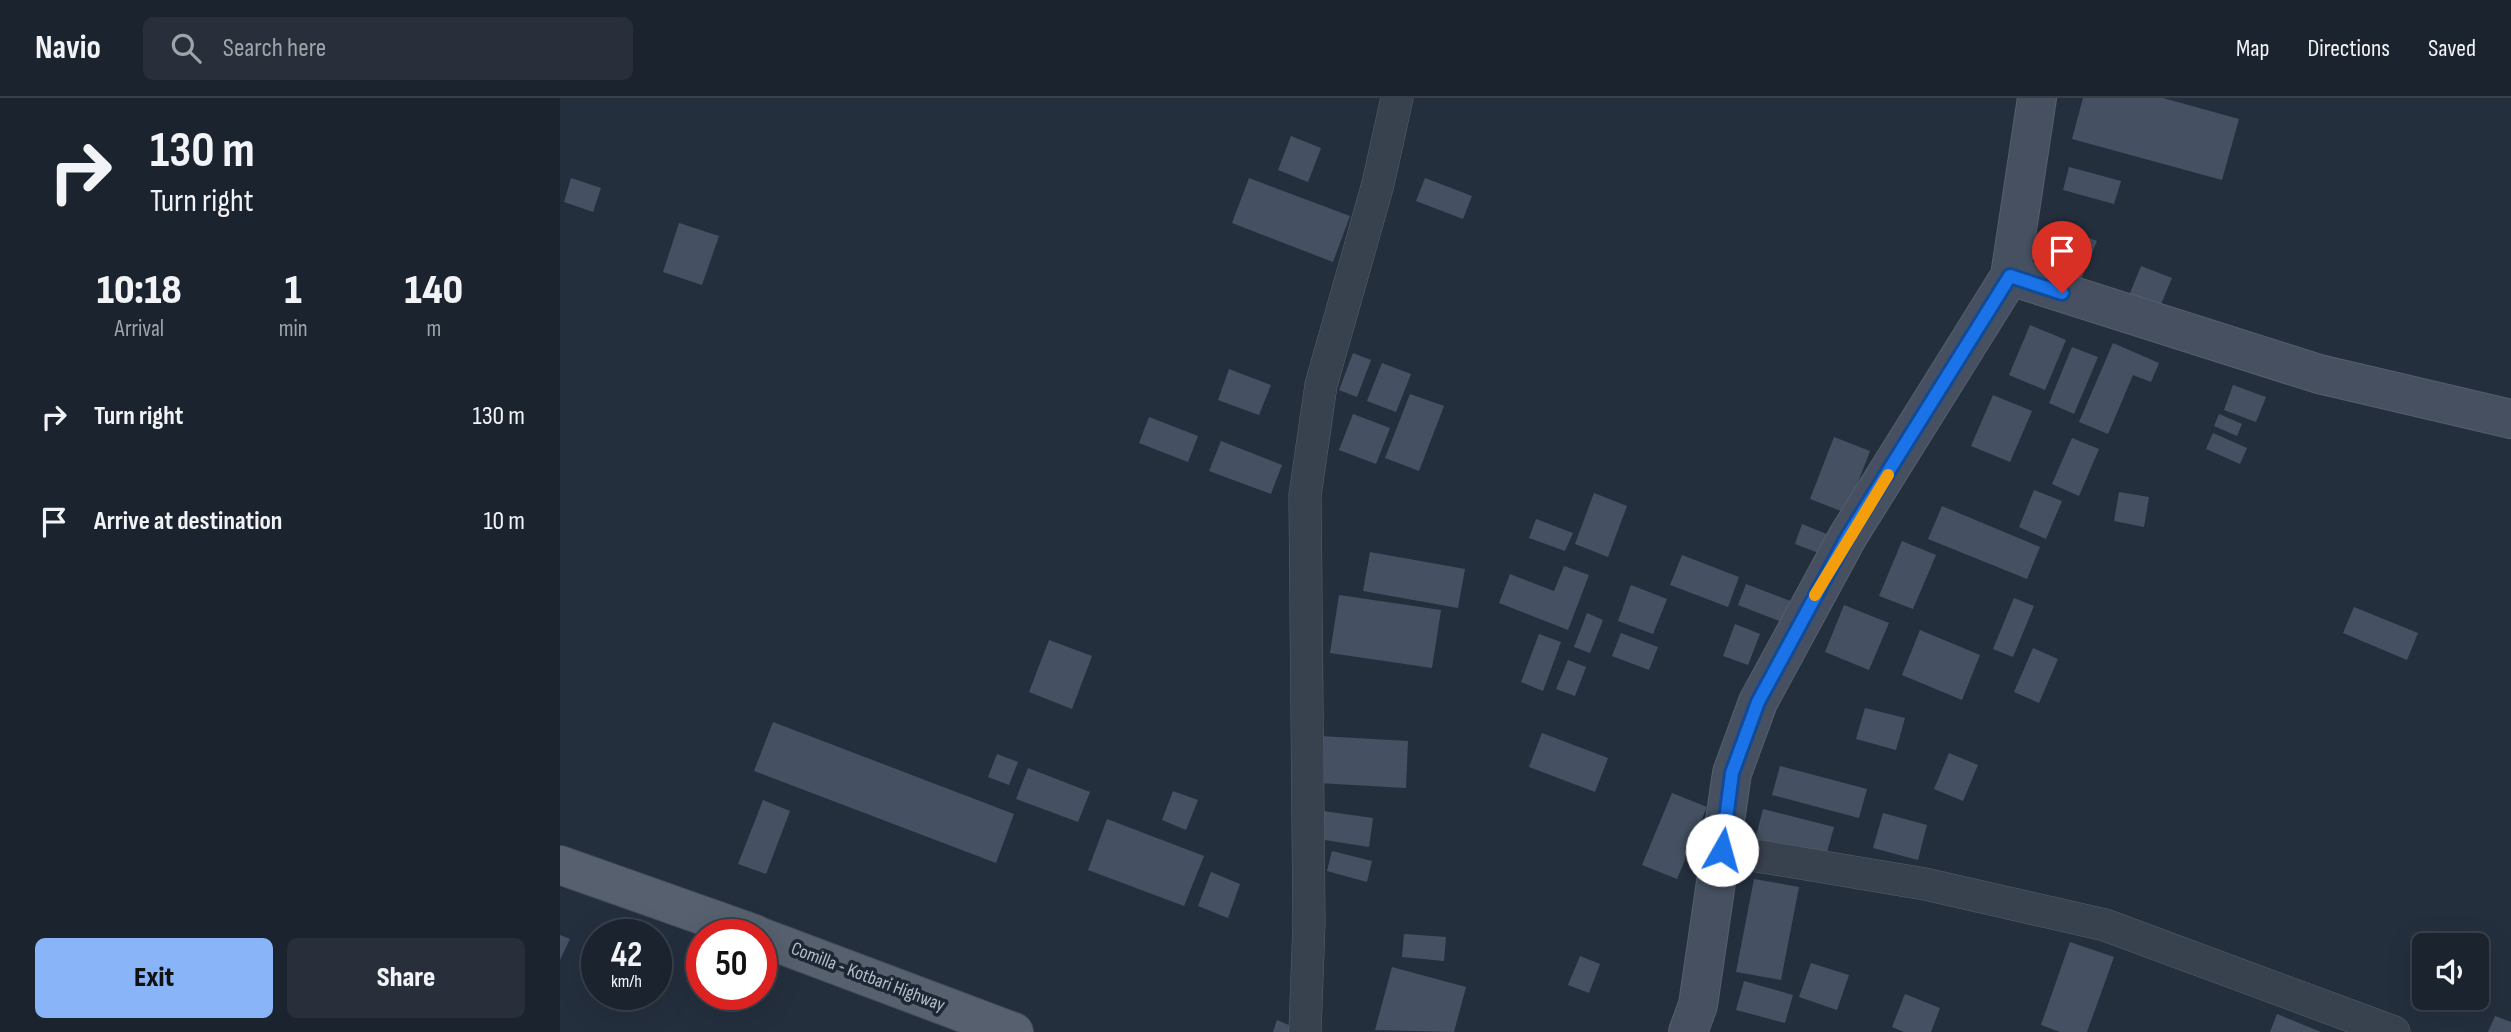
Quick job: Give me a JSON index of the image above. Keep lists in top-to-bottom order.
{
  "streets": {
    "main road": ["Comilla - Kotbari Highway"]
  },
  "page": {
    "header": "Navio",
    "search": "Search here",
    "nav": ["Map", "Directions", "Saved"],
    "turn": ["130 m", "Turn right"],
    "eta": [
      "10:18",
      "Arrival",
      "1",
      "min",
      "140",
      "m"
    ],
    "list": [
      {
        "name": "Turn right",
        "value": "130 m"
      },
      {
        "name": "Arrive at destination",
        "value": "10 m"
      }
    ],
    "speed": "42 km/h",
    "limit": "50",
    "buttons": ["Exit", "Share"]
  }
}
